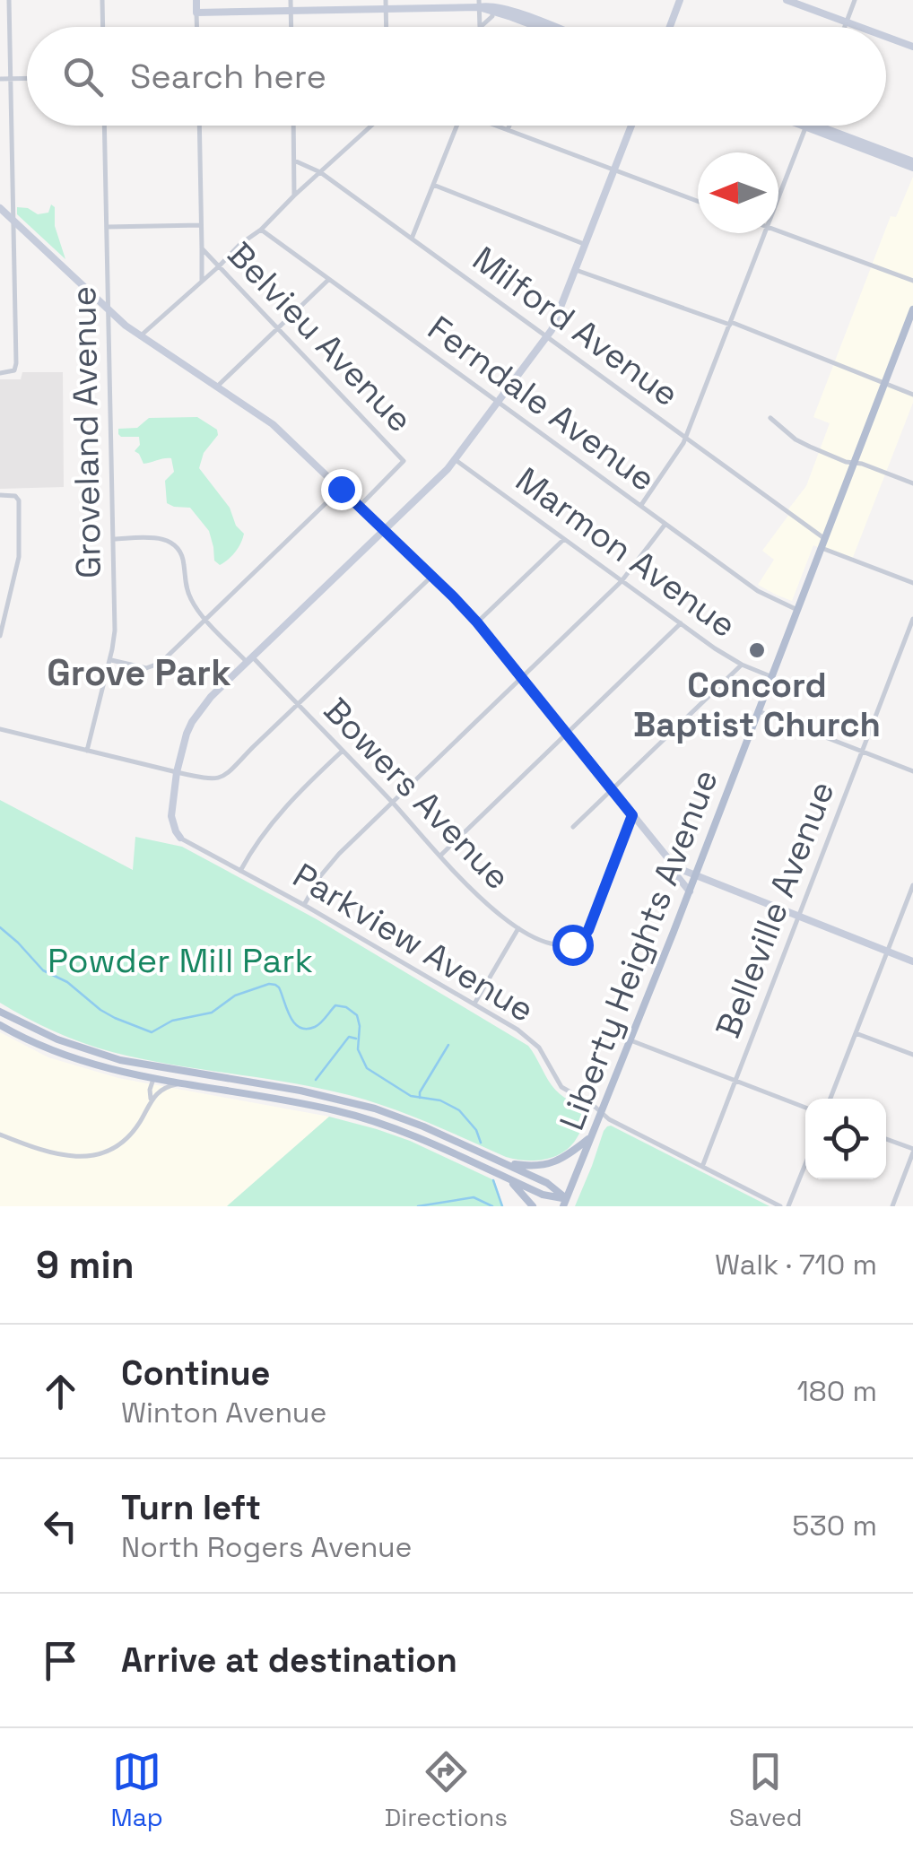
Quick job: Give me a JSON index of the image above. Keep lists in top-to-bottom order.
{
  "streets": {
    "main road": ["Liberty Heights Avenue"],
    "street": [
      "Milford Avenue",
      "Belvieu Avenue",
      "Ferndale Avenue",
      "Groveland Avenue",
      "Marmon Avenue",
      "Bowers Avenue",
      "Belleville Avenue",
      "Parkview Avenue"
    ]
  },
  "crossings": [
    ["Milford Avenue", "Liberty Heights Avenue"],
    ["Ferndale Avenue", "Liberty Heights Avenue"],
    ["Groveland Avenue", "Bowers Avenue"],
    ["Marmon Avenue", "Liberty Heights Avenue"],
    ["Belleville Avenue", "Parkview Avenue"],
    ["Parkview Avenue", "Liberty Heights Avenue"]
  ],
  "districts": ["Grove Park"],
  "parks": ["Powder Mill Park"],
  "places": ["Concord Baptist Church"],
  "north": "left",
  "page": {
    "search": "Search here",
    "heading": ["9 min", "Walk · 710 m"],
    "list": [
      ["Continue", "Winton Avenue", "180 m"],
      ["Turn left", "North Rogers Avenue", "530 m"],
      "Arrive at destination"
    ],
    "nav": ["Map", "Directions", "Saved"]
  }
}
